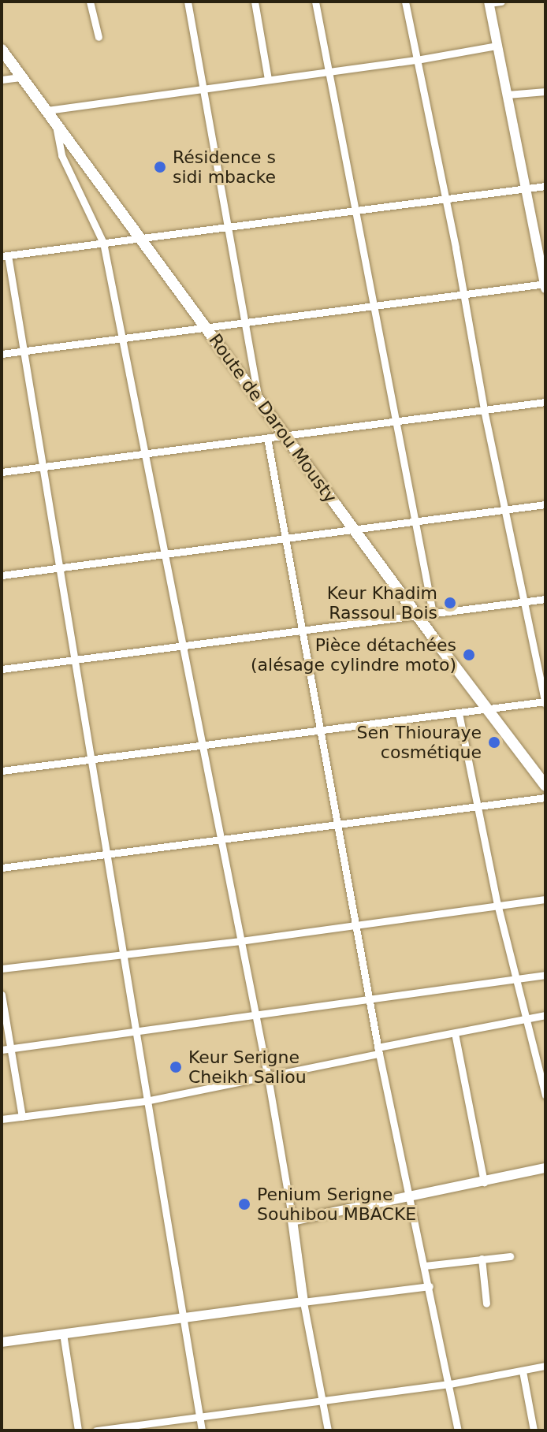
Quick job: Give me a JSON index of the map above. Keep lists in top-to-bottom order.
{
  "streets": {
    "main road": ["Route de Darou Mousty"]
  },
  "places": [
    "Résidence s sidi mbacke",
    "Keur Khadim Rassoul Bois",
    "Pièce détachées (alésage cylindre moto)",
    "Sen Thiouraye cosmétique",
    "Keur Serigne Cheikh Saliou",
    "Penium Serigne Souhibou MBACKE"
  ]
}
